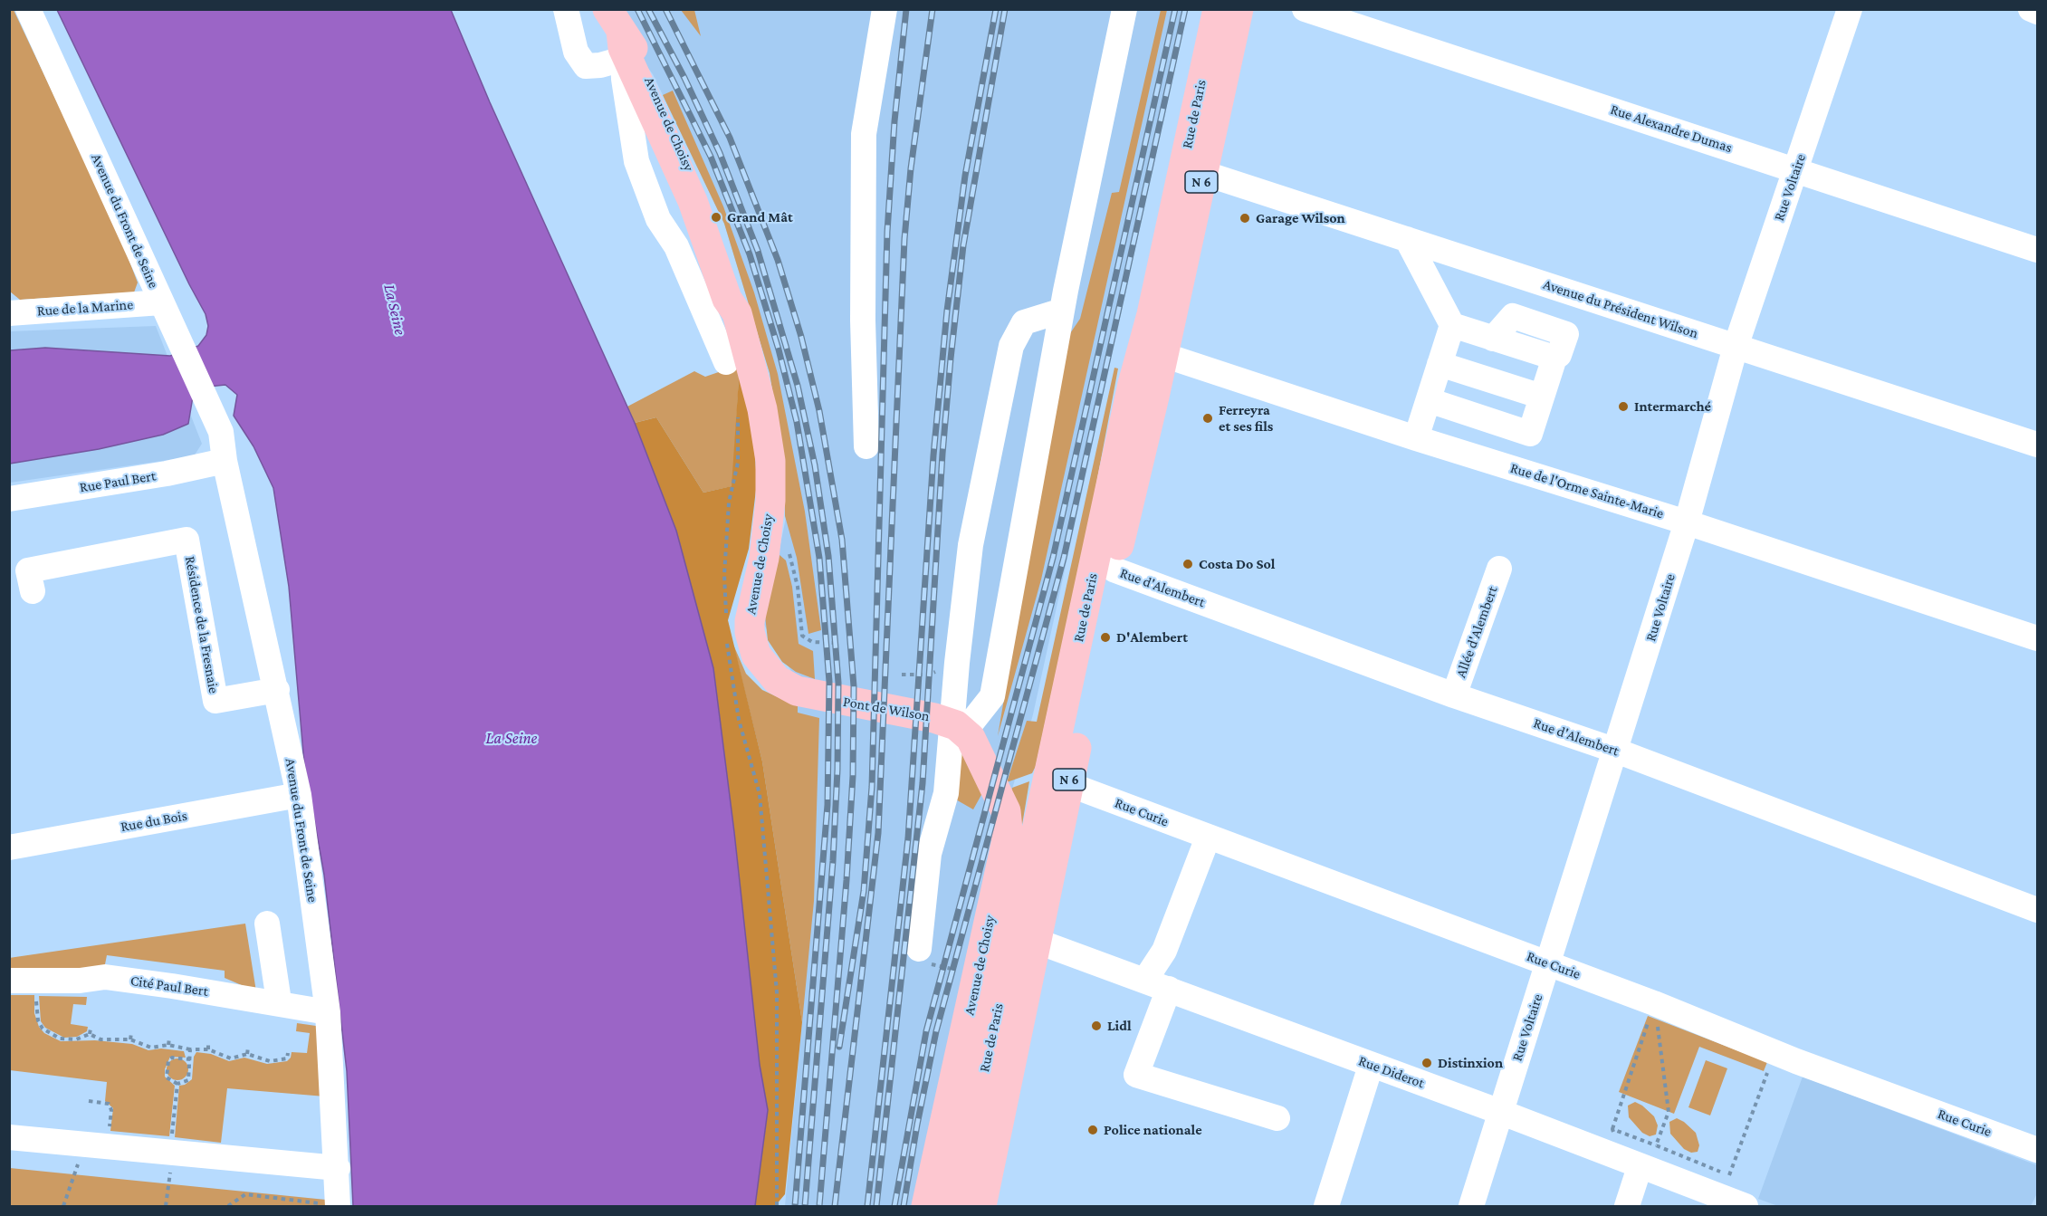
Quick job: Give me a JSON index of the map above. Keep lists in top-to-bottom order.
{
  "streets": {
    "main road": [
      "Rue de Paris",
      "Avenue de Choisy",
      "N 6",
      "Pont de Wilson"
    ],
    "street": [
      "Rue Alexandre Dumas",
      "Rue Voltaire",
      "Avenue du Front de Seine",
      "Rue de la Marine",
      "Avenue du Président Wilson",
      "Rue Paul Bert",
      "Rue de l'Orme Sainte-Marie",
      "Rue d'Alembert",
      "Résidence de la Fresnaie",
      "Allée d'Alembert",
      "Rue Curie",
      "Rue du Bois",
      "Cité Paul Bert",
      "Rue Diderot"
    ]
  },
  "crossings": [
    ["Rue de Paris", "N 6"],
    ["Rue de Paris", "Avenue du Président Wilson"],
    ["Rue de Paris", "Rue de l'Orme Sainte-Marie"],
    ["Rue de Paris", "Rue d'Alembert"],
    ["Rue de Paris", "Rue Curie"],
    ["Rue de Paris", "Rue Diderot"],
    ["Avenue de Choisy", "Pont de Wilson"],
    ["Rue Alexandre Dumas", "Rue Voltaire"],
    ["N 6", "Rue de l'Orme Sainte-Marie"],
    ["Rue Voltaire", "Avenue du Président Wilson"],
    ["Rue Voltaire", "Rue de l'Orme Sainte-Marie"],
    ["Rue Voltaire", "Rue d'Alembert"],
    ["Rue Voltaire", "Rue Curie"],
    ["Rue Voltaire", "Rue Diderot"],
    ["Avenue du Front de Seine", "Rue de la Marine"],
    ["Avenue du Front de Seine", "Rue Paul Bert"],
    ["Avenue du Front de Seine", "Résidence de la Fresnaie"],
    ["Avenue du Front de Seine", "Rue du Bois"],
    ["Avenue du Front de Seine", "Cité Paul Bert"],
    ["Rue d'Alembert", "Allée d'Alembert"]
  ],
  "water": ["La Seine"],
  "places": [
    "Grand Mât",
    "Garage Wilson",
    "Intermarché",
    "Ferreyra et ses fils",
    "Costa Do Sol",
    "D'Alembert",
    "Lidl",
    "Distinxion",
    "Police nationale"
  ]
}
